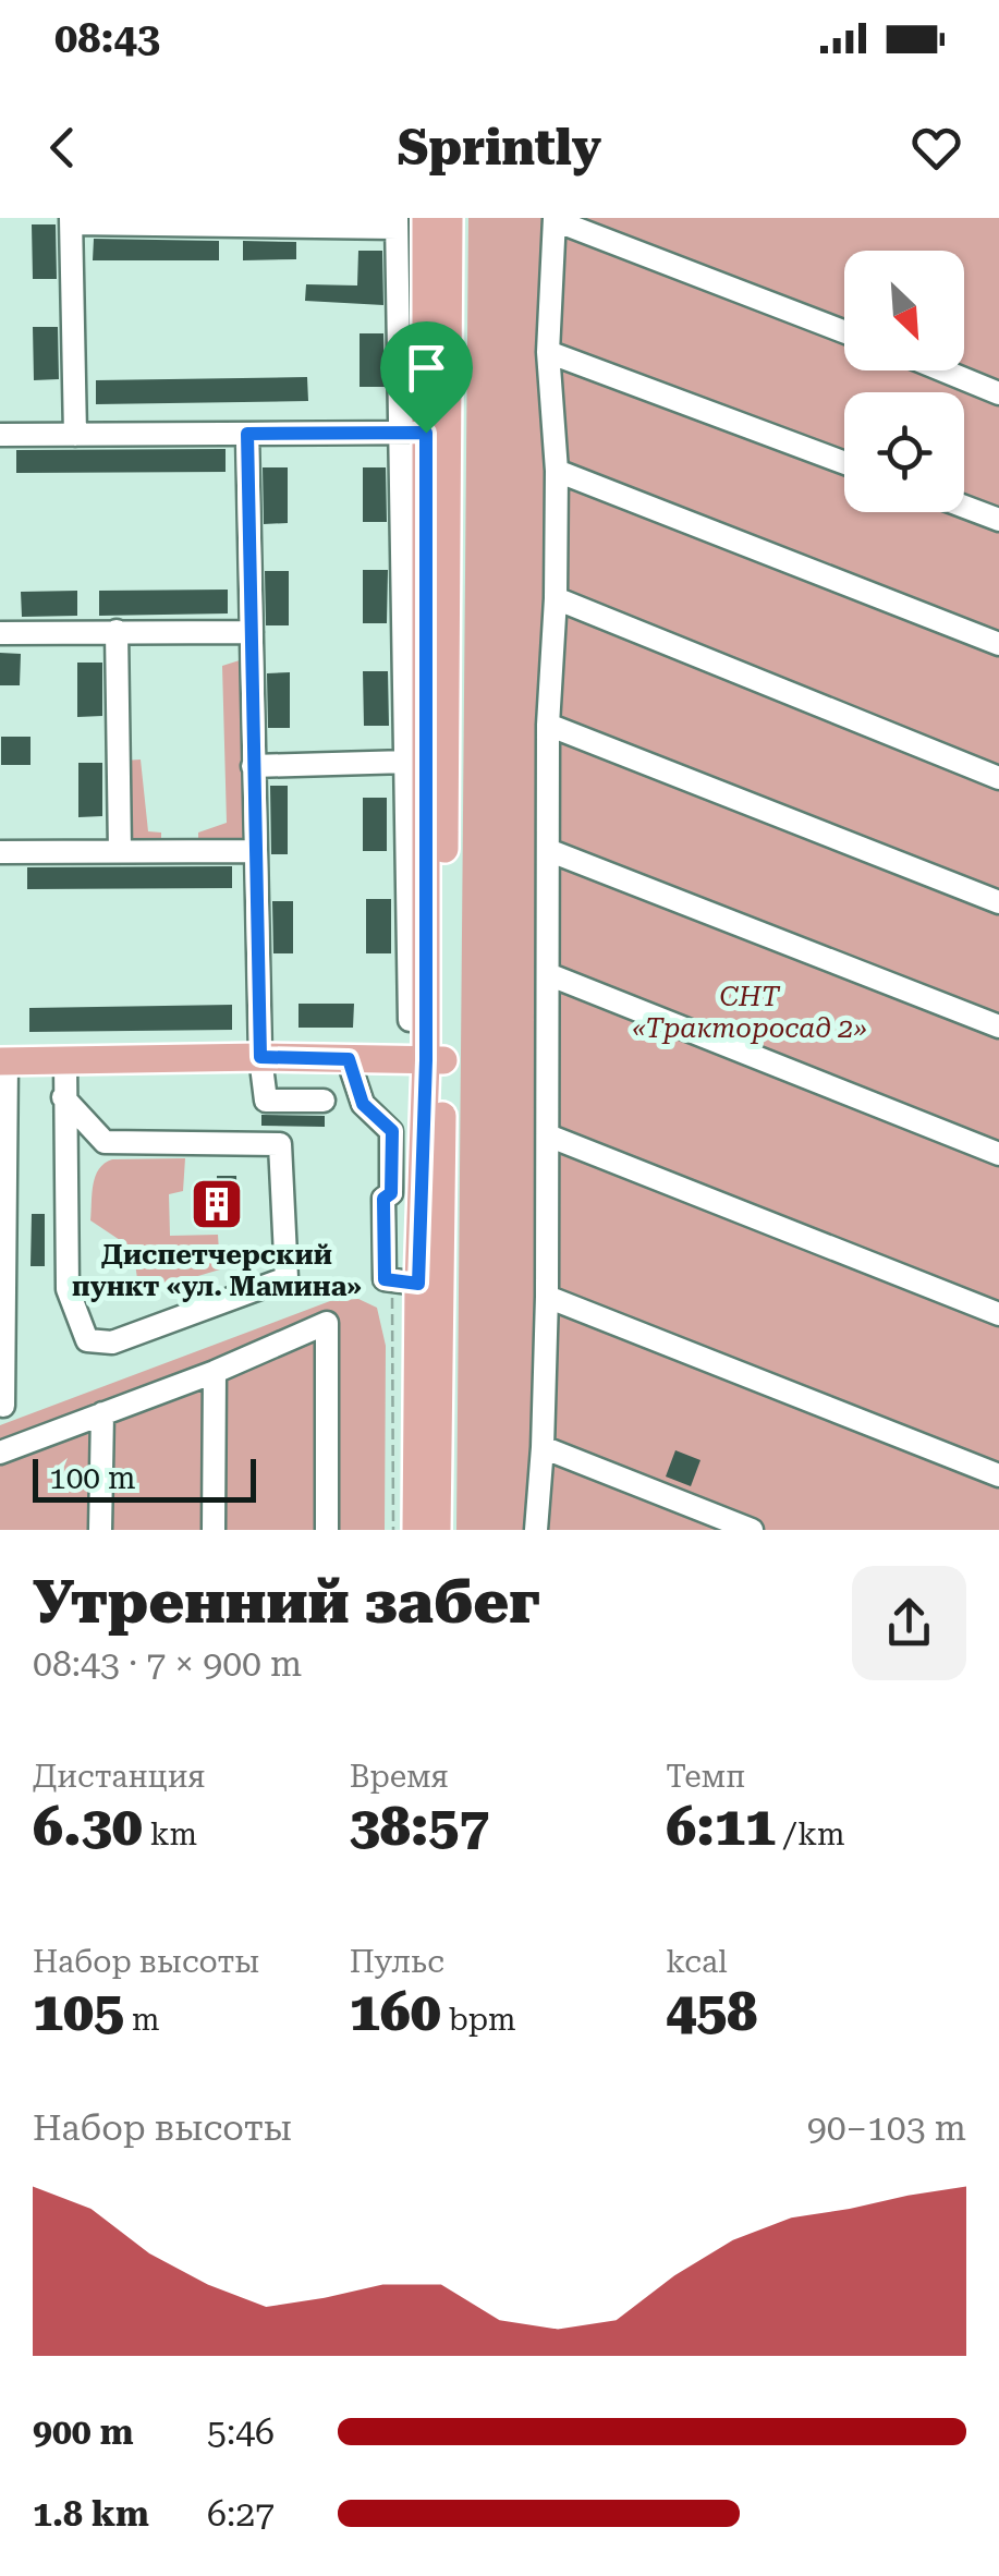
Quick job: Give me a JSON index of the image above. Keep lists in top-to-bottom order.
{
  "parks": ["СНТ «Тракторосад 2»"],
  "places": {
    "building": ["Диспетчерский пункт «ул. Мамина»"]
  },
  "scale_bar": "100 m",
  "north": "bottom right",
  "page": {
    "status": "08:43",
    "header": "Sprintly",
    "scale": "100 m",
    "heading": ["Утренний забег", "08:43 · 7 × 900 m"],
    "stats": [
      ["Дистанция", "6.30 km"],
      ["Время", "38:57"],
      ["Темп", "6:11 /km"],
      ["Набор высоты", "105 m"],
      ["Пульс", "160 bpm"],
      ["kcal", "458"]
    ],
    "chart": ["Набор высоты", "90–103 m"],
    "list": [
      {
        "name": "900 m",
        "note": "5:46"
      },
      {
        "name": "1.8 km",
        "note": "6:27"
      }
    ]
  }
}
